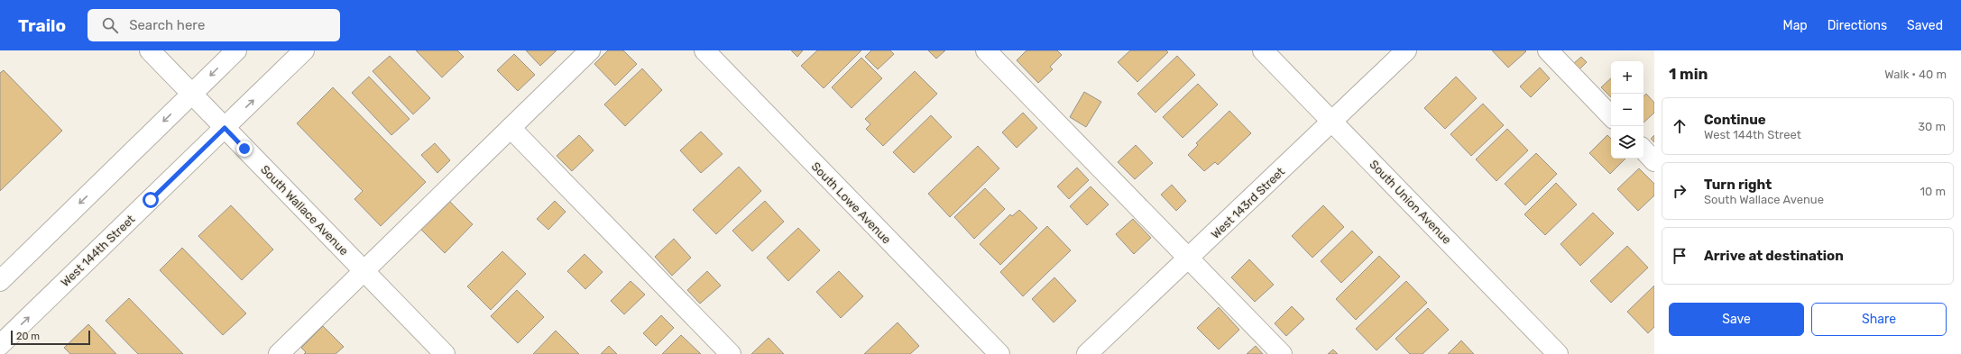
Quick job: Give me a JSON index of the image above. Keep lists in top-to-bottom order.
{
  "streets": {
    "street": [
      "South Union Avenue",
      "South Lowe Avenue",
      "West 143rd Street",
      "South Wallace Avenue",
      "West 144th Street"
    ]
  },
  "crossings": [
    ["South Union Avenue", "West 143rd Street"],
    ["South Wallace Avenue", "West 144th Street"]
  ],
  "scale_bar": "20 m",
  "page": {
    "header": "Trailo",
    "search": "Search here",
    "nav": ["Map", "Directions", "Saved"],
    "heading": ["1 min", "Walk · 40 m"],
    "map_buttons": ["+", "−"],
    "list": [
      ["Continue", "West 144th Street", "30 m"],
      ["Turn right", "South Wallace Avenue", "10 m"],
      "Arrive at destination"
    ],
    "buttons": ["Save", "Share"],
    "scale": "20 m"
  }
}
